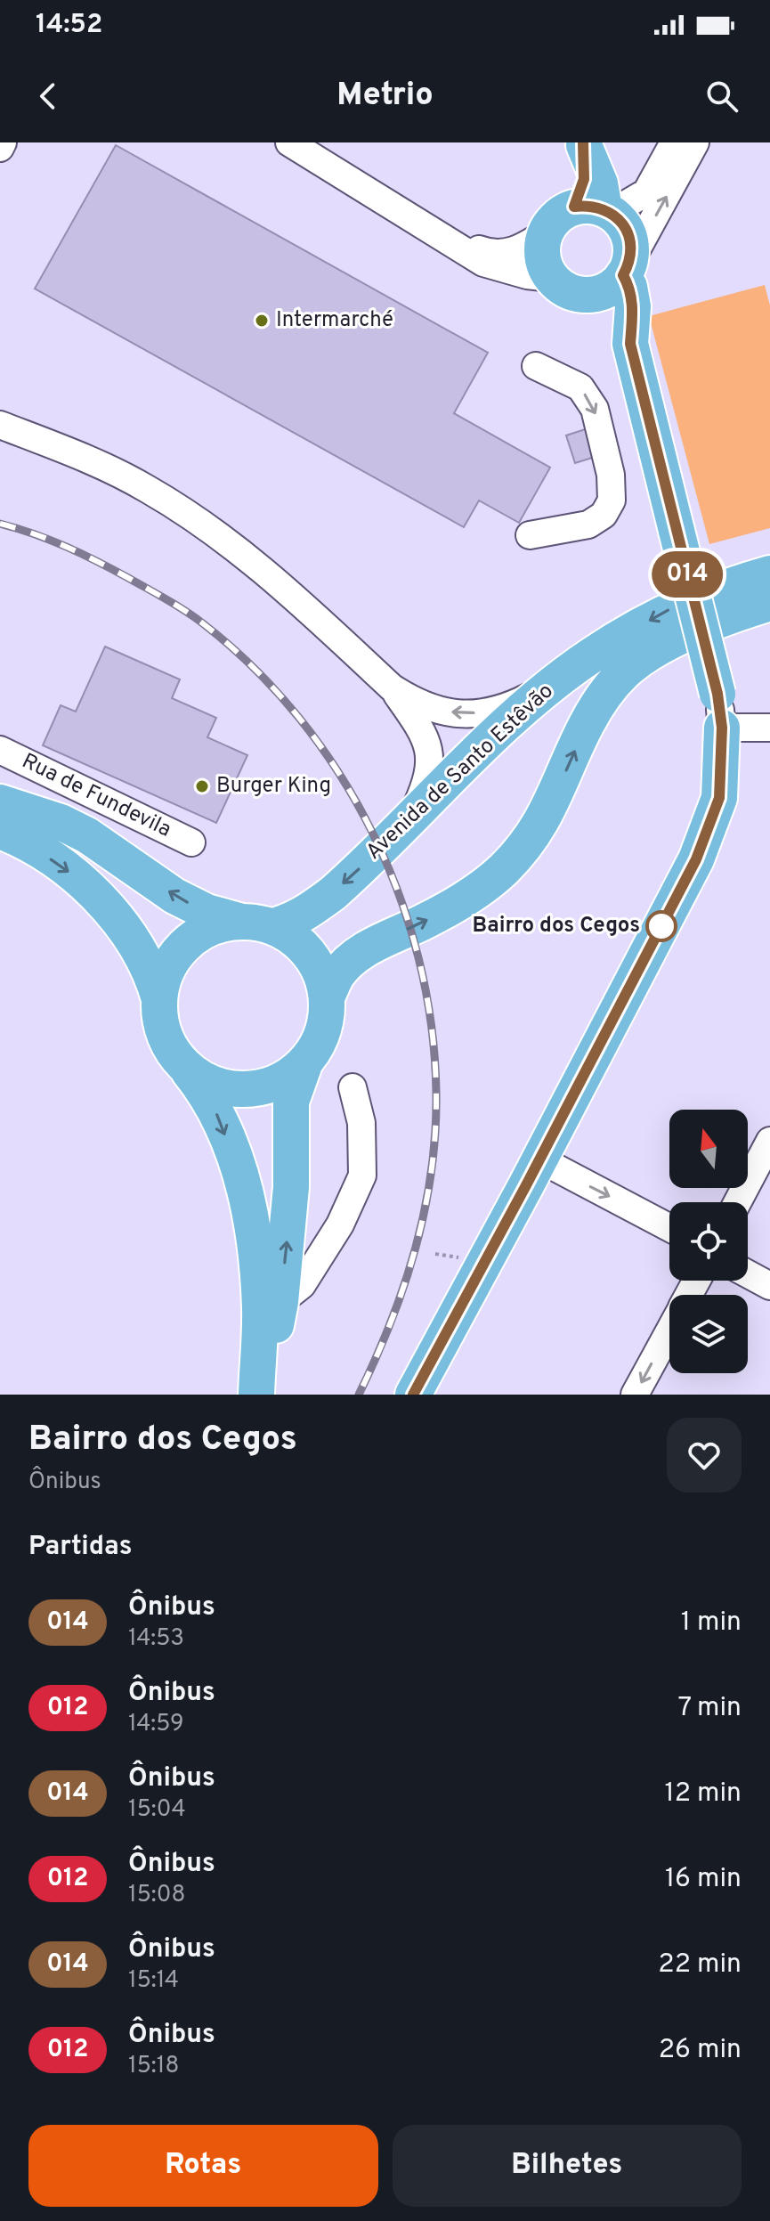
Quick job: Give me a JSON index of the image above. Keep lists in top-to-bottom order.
{
  "streets": {
    "main road": ["Avenida de Santo Estêvão"],
    "street": ["Rua de Fundevila"]
  },
  "places": ["Intermarché", "Burger King", "Bairro dos Cegos"],
  "lines": ["bus line 014"],
  "north": "top",
  "page": {
    "status": "14:52",
    "header": "Metrio",
    "on_map": "014",
    "heading": [
      ["Bairro dos Cegos", "Ônibus"],
      "Partidas"
    ],
    "list": [
      {
        "mark": "014",
        "name": "Ônibus",
        "note": "14:53",
        "value": "1 min"
      },
      {
        "mark": "012",
        "name": "Ônibus",
        "note": "14:59",
        "value": "7 min"
      },
      {
        "mark": "014",
        "name": "Ônibus",
        "note": "15:04",
        "value": "12 min"
      },
      {
        "mark": "012",
        "name": "Ônibus",
        "note": "15:08",
        "value": "16 min"
      },
      {
        "mark": "014",
        "name": "Ônibus",
        "note": "15:14",
        "value": "22 min"
      },
      {
        "mark": "012",
        "name": "Ônibus",
        "note": "15:18",
        "value": "26 min"
      }
    ],
    "buttons": ["Rotas", "Bilhetes"]
  }
}
